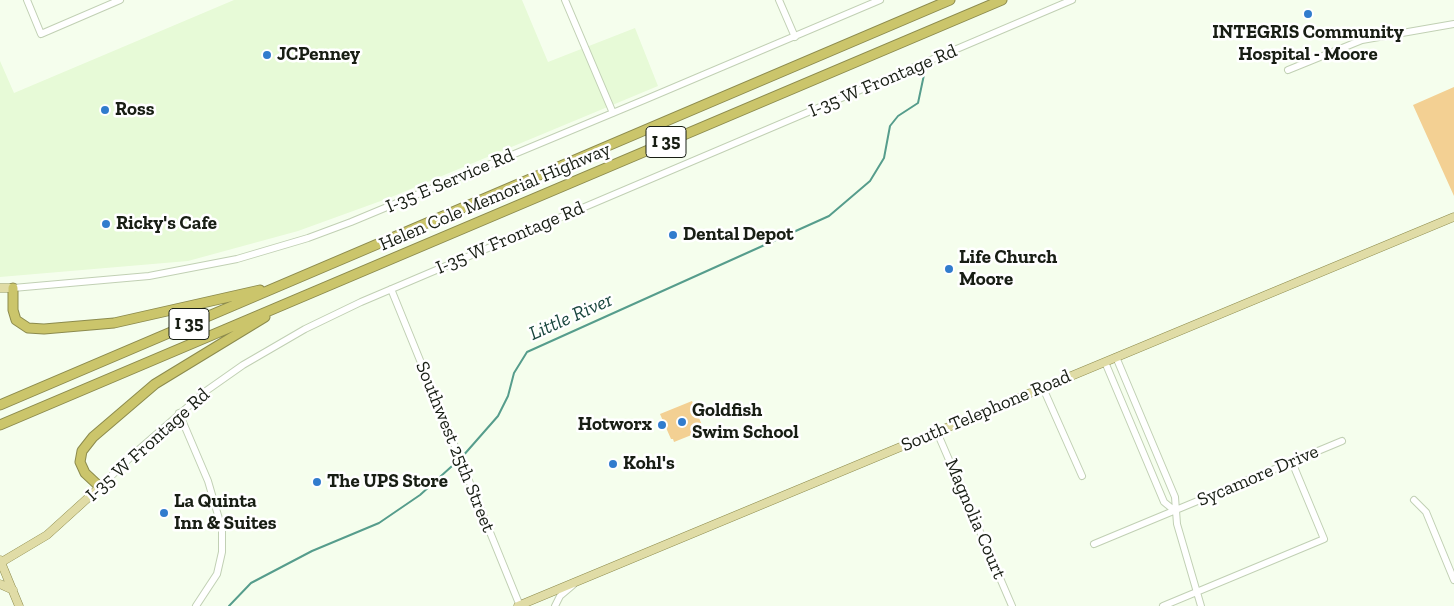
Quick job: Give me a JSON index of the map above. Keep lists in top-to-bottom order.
{
  "streets": {
    "highway": ["I 35", "Helen Cole Memorial Highway"],
    "main road": ["I-35 W Frontage Rd", "I-35 E Service Rd", "South Telephone Road"],
    "street": ["Southwest 25th Street", "Sycamore Drive", "Magnolia Court"]
  },
  "crossings": [
    ["I-35 W Frontage Rd", "Southwest 25th Street"],
    ["South Telephone Road", "Southwest 25th Street"],
    ["South Telephone Road", "Magnolia Court"]
  ],
  "water": ["Little River"],
  "places": [
    "INTEGRIS Community Hospital - Moore",
    "JCPenney",
    "Ross",
    "Ricky's Cafe",
    "Dental Depot",
    "Life Church Moore",
    "Goldfish Swim School",
    "Hotworx",
    "Kohl's",
    "The UPS Store",
    "La Quinta Inn & Suites"
  ]
}
